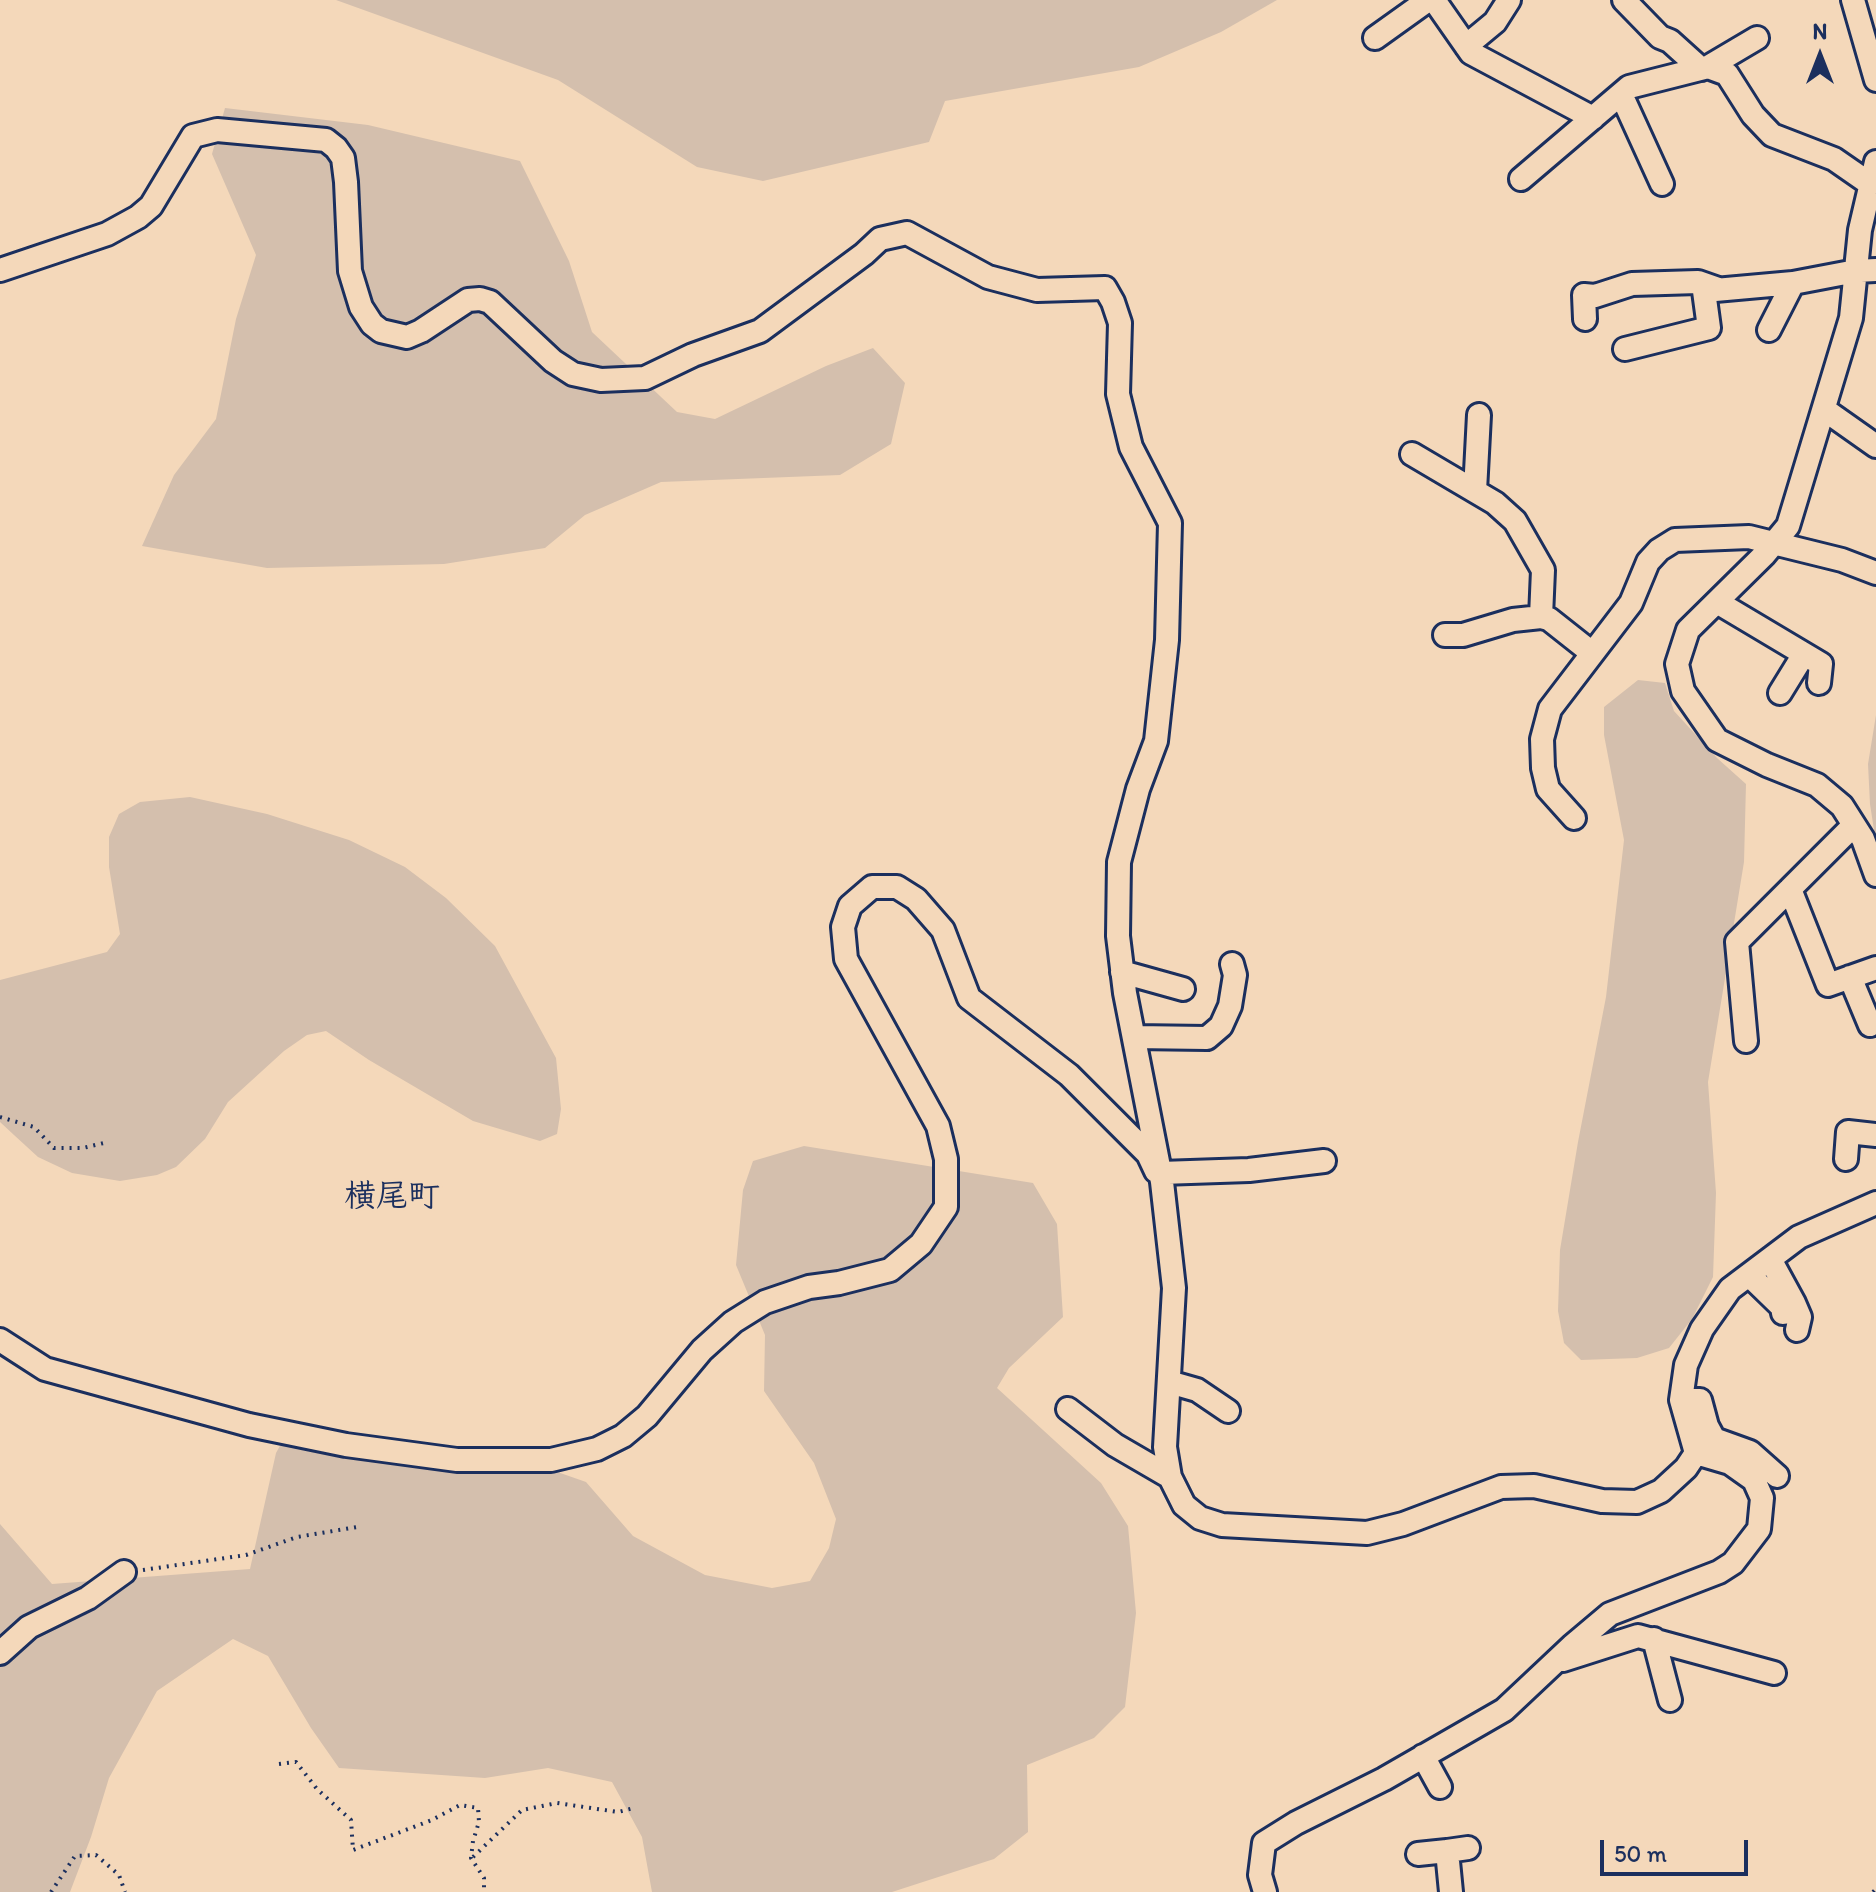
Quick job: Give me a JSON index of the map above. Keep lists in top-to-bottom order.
{
  "districts": ["横尾町"],
  "scale_bar": "50 m",
  "north": "top"
}
